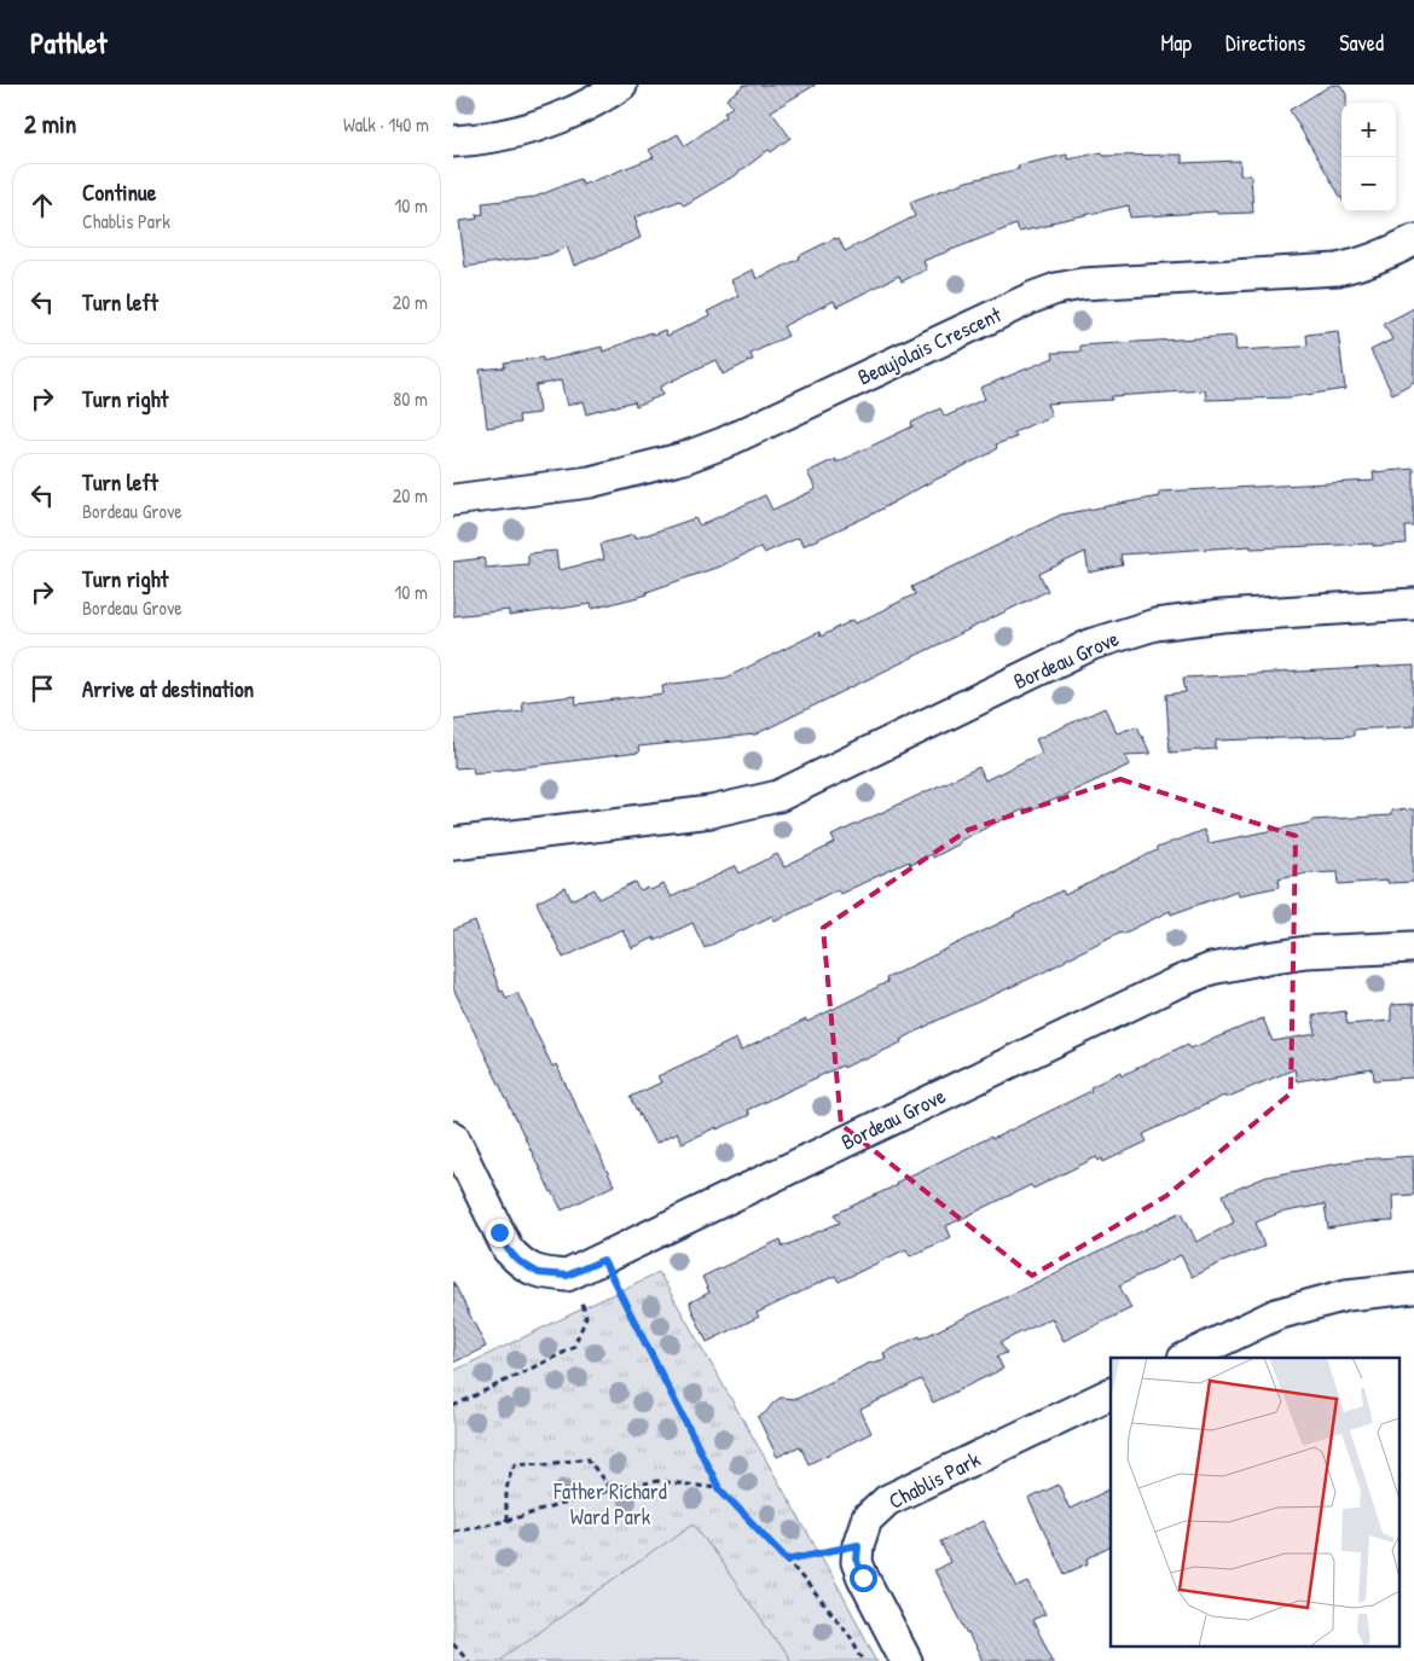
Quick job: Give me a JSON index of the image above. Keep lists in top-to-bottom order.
{
  "streets": {
    "street": ["Beaujolais Crescent", "Bordeau Grove", "Chablis Park"]
  },
  "parks": ["Father Richard Ward Park"],
  "page": {
    "header": "Pathlet",
    "nav": ["Map", "Directions", "Saved"],
    "heading": ["2 min", "Walk · 140 m"],
    "map_buttons": ["+", "−"],
    "list": [
      ["Continue", "Chablis Park", "10 m"],
      ["Turn left", "20 m"],
      ["Turn right", "80 m"],
      ["Turn left", "Bordeau Grove", "20 m"],
      ["Turn right", "Bordeau Grove", "10 m"],
      "Arrive at destination"
    ]
  }
}
